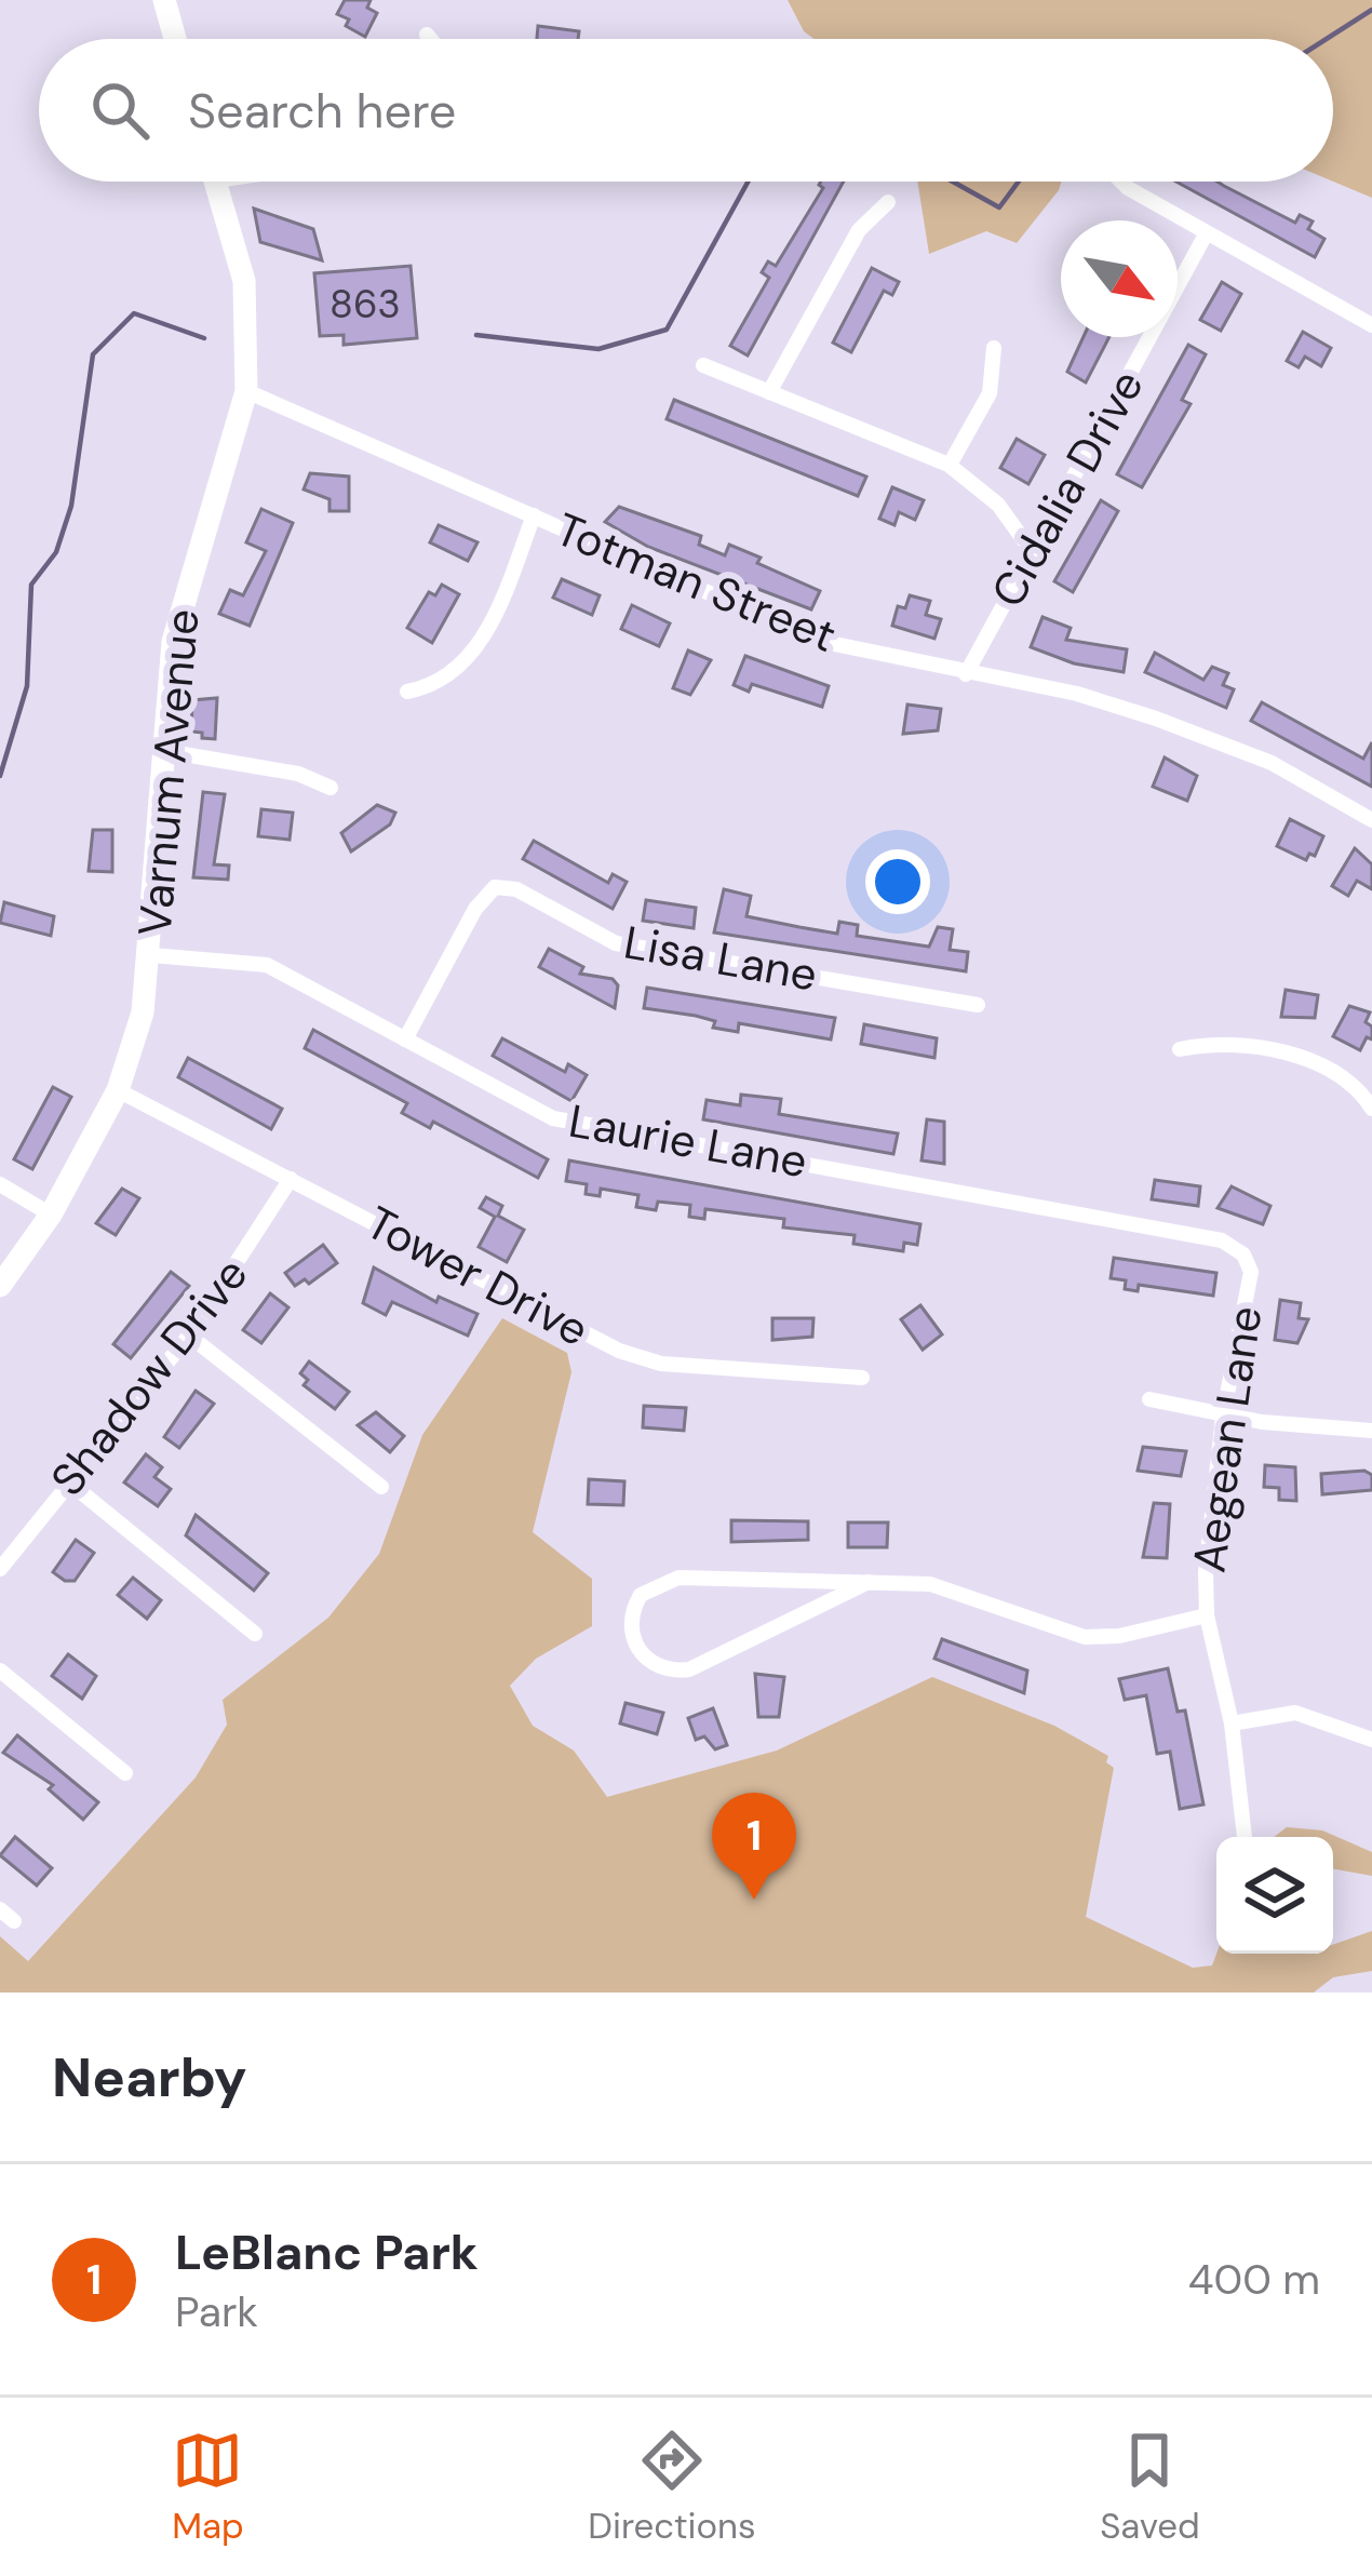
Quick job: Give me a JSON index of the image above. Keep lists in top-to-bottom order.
{
  "streets": {
    "main road": ["Varnum Avenue"],
    "street": [
      "Cidalia Drive",
      "Totman Street",
      "Lisa Lane",
      "Laurie Lane",
      "Tower Drive",
      "Shadow Drive",
      "Aegean Lane"
    ]
  },
  "crossings": [
    ["Cidalia Drive", "Totman Street"],
    ["Totman Street", "Varnum Avenue"],
    ["Varnum Avenue", "Laurie Lane"],
    ["Varnum Avenue", "Tower Drive"],
    ["Lisa Lane", "Laurie Lane"],
    ["Laurie Lane", "Aegean Lane"],
    ["Tower Drive", "Shadow Drive"]
  ],
  "house_numbers": ["863"],
  "north": "bottom right",
  "page": {
    "search": "Search here",
    "pins": "1",
    "heading": "Nearby",
    "list": [
      {
        "mark": "1",
        "name": "LeBlanc Park",
        "note": "Park",
        "value": "400 m"
      }
    ],
    "nav": ["Map", "Directions", "Saved"]
  }
}
